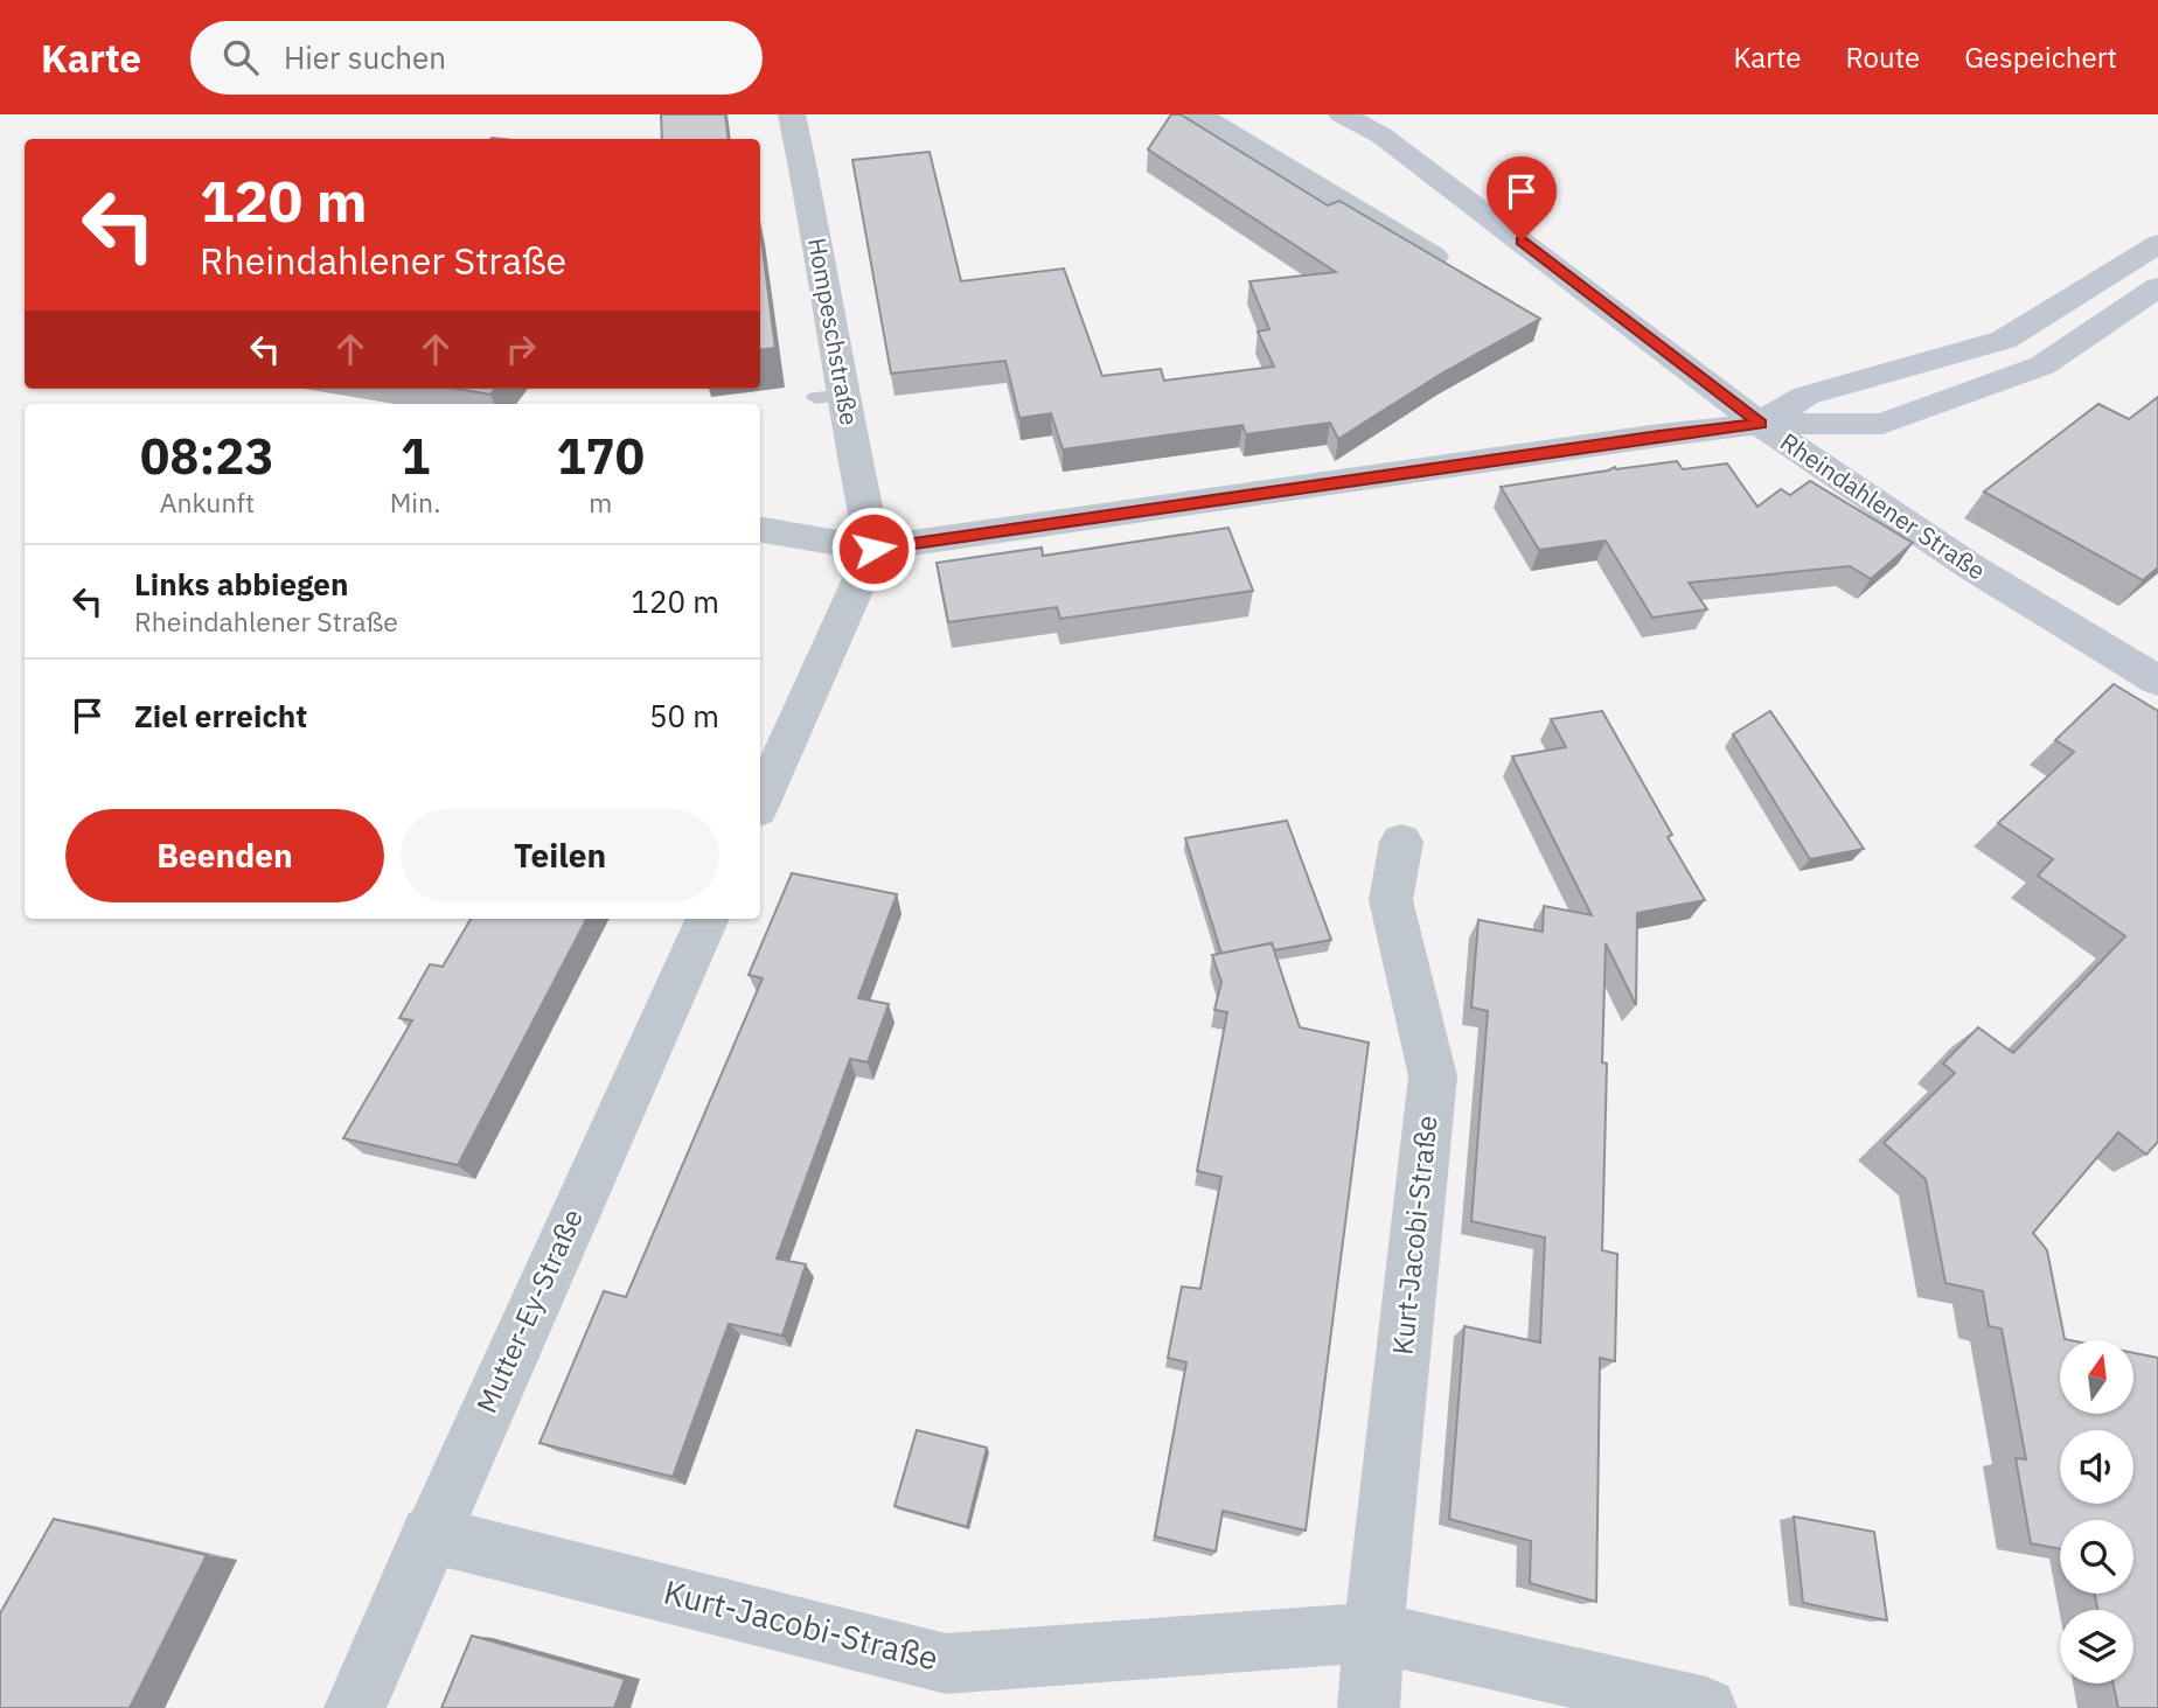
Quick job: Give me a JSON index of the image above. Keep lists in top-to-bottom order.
{
  "streets": {
    "main road": ["Rheindahlener Straße"],
    "street": ["Hompeschstraße", "Kurt-Jacobi-Straße", "Mutter-Ey-Straße"]
  },
  "crossings": [
    ["Kurt-Jacobi-Straße", "Mutter-Ey-Straße"]
  ],
  "north": "top",
  "page": {
    "header": "Karte",
    "search": "Hier suchen",
    "nav": ["Karte", "Route", "Gespeichert"],
    "turn": ["120 m", "Rheindahlener Straße"],
    "eta": [
      "08:23",
      "Ankunft",
      "1",
      "Min.",
      "170",
      "m"
    ],
    "list": [
      {
        "name": "Links abbiegen",
        "note": "Rheindahlener Straße",
        "value": "120 m"
      },
      {
        "name": "Ziel erreicht",
        "value": "50 m"
      }
    ],
    "buttons": ["Beenden", "Teilen"]
  }
}
